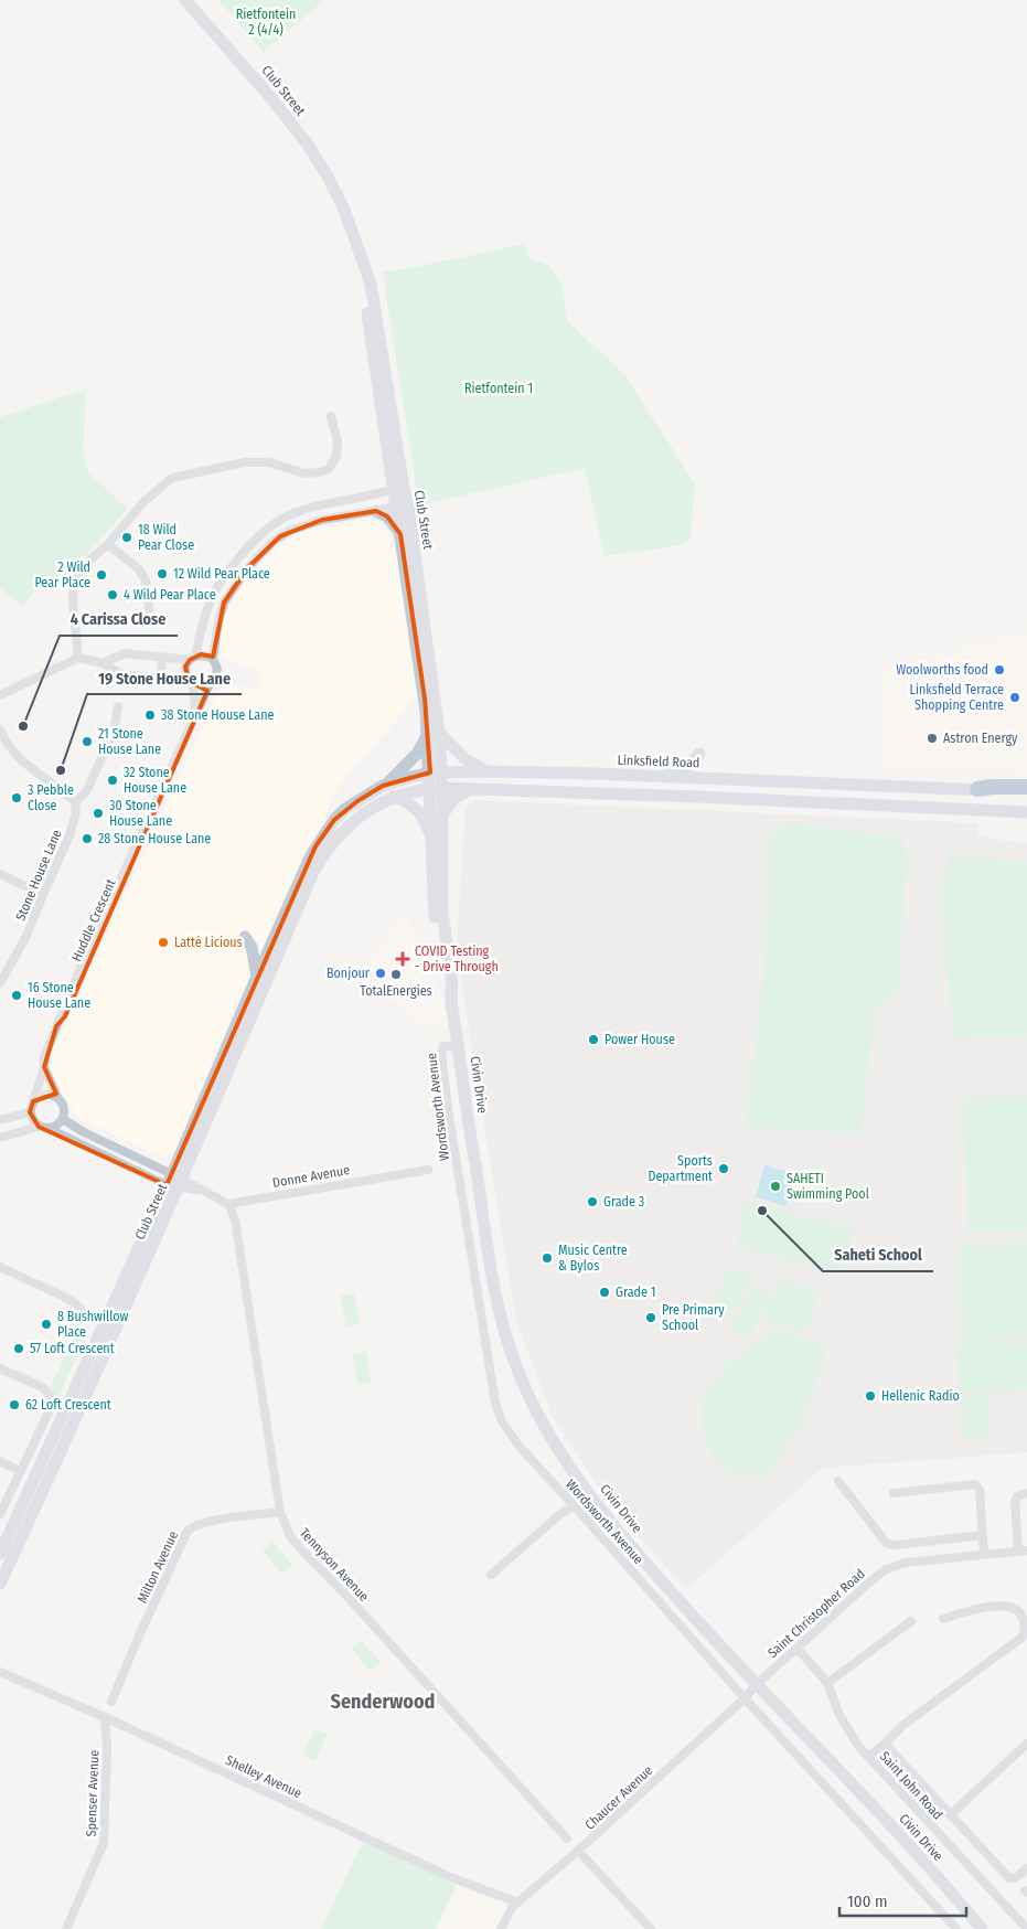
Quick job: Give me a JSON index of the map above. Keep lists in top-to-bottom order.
{
  "streets": {
    "main road": ["Club Street", "Linksfield Road", "Civin Drive"],
    "street": [
      "Stone House Lane",
      "Huddle Crescent",
      "Wordsworth Avenue",
      "Donne Avenue",
      "Tennyson Avenue",
      "Milton Avenue",
      "Saint Christopher Road",
      "Shelley Avenue",
      "Saint John Road",
      "Spenser Avenue",
      "Chaucer Avenue"
    ]
  },
  "crossings": [
    ["Club Street", "Linksfield Road"],
    ["Club Street", "Civin Drive"],
    ["Linksfield Road", "Civin Drive"],
    ["Civin Drive", "Wordsworth Avenue"],
    ["Civin Drive", "Saint Christopher Road"],
    ["Civin Drive", "Chaucer Avenue"],
    ["Wordsworth Avenue", "Chaucer Avenue"],
    ["Donne Avenue", "Tennyson Avenue"],
    ["Tennyson Avenue", "Milton Avenue"],
    ["Saint Christopher Road", "Saint John Road"],
    ["Saint Christopher Road", "Chaucer Avenue"],
    ["Shelley Avenue", "Spenser Avenue"],
    ["Shelley Avenue", "Chaucer Avenue"]
  ],
  "districts": ["Senderwood"],
  "parks": ["Rietfontein 2 (4/4)", "Rietfontein 1"],
  "places": {
    "other": [
      "18 Wild Pear Close",
      "12 Wild Pear Place",
      "2 Wild Pear Place",
      "4 Wild Pear Place",
      "Woolworths food",
      "Linksfield Terrace Shopping Centre",
      "38 Stone House Lane",
      "4 Carissa Close",
      "Astron Energy",
      "21 Stone House Lane",
      "19 Stone House Lane",
      "32 Stone House Lane",
      "3 Pebble Close",
      "30 Stone House Lane",
      "28 Stone House Lane",
      "Latté Licious",
      "Bonjour",
      "TotalEnergies",
      "16 Stone House Lane",
      "Power House",
      "Sports Department",
      "SAHETI Swimming Pool",
      "Grade 3",
      "Saheti School",
      "Music Centre & Bylos",
      "Grade 1",
      "Pre Primary School",
      "8 Bushwillow Place",
      "57 Loft Crescent",
      "Hellenic Radio",
      "62 Loft Crescent"
    ],
    "health": ["COVID Testing - Drive Through"]
  },
  "scale_bar": "100 m"
}
